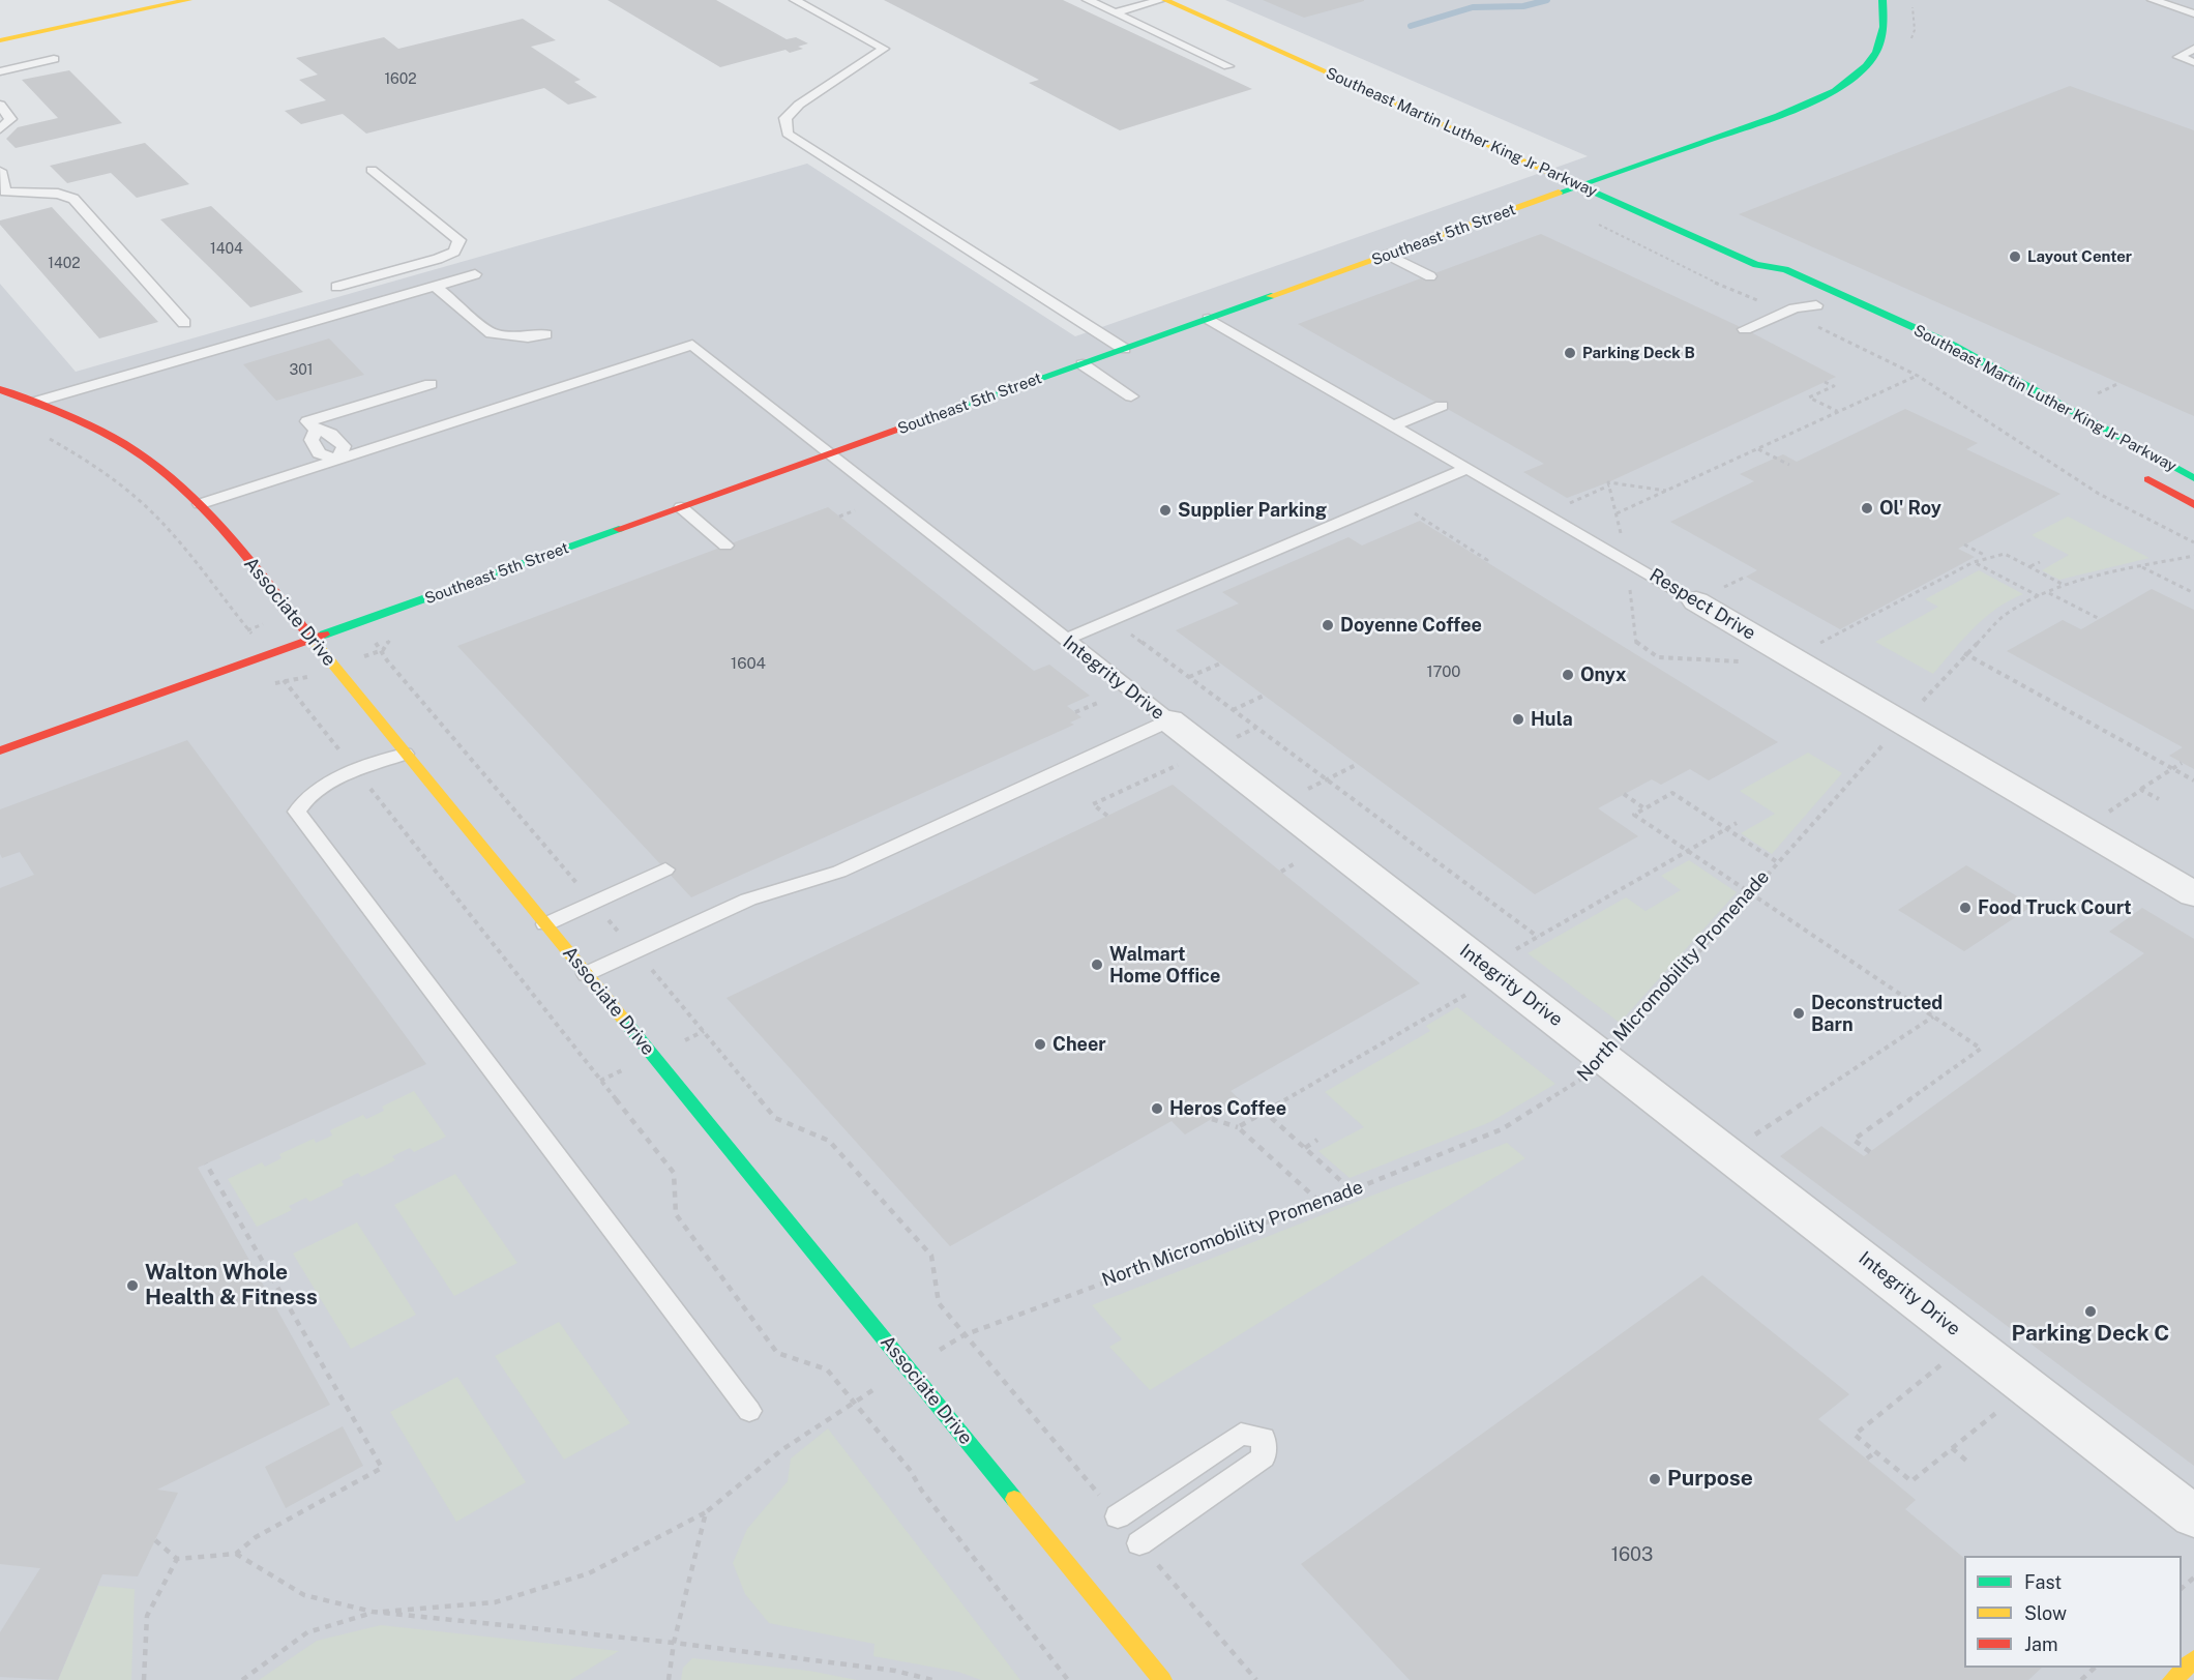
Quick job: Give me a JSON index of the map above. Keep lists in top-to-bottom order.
{
  "streets": {
    "street": [
      "Southeast Martin Luther King Jr Parkway",
      "Southeast 5th Street",
      "Respect Drive",
      "Associate Drive",
      "Integrity Drive"
    ],
    "path": ["North Micromobility Promenade"]
  },
  "crossings": [
    ["Southeast Martin Luther King Jr Parkway", "Southeast 5th Street"],
    ["Southeast 5th Street", "Respect Drive"],
    ["Southeast 5th Street", "Associate Drive"],
    ["Southeast 5th Street", "Integrity Drive"],
    ["Respect Drive", "North Micromobility Promenade"],
    ["Integrity Drive", "North Micromobility Promenade"]
  ],
  "places": [
    "Layout Center",
    "Parking Deck B",
    "Ol' Roy",
    "Supplier Parking",
    "Doyenne Coffee",
    "Onyx",
    "Hula",
    "Food Truck Court",
    "Walmart Home Office",
    "Deconstructed Barn",
    "Cheer",
    "Heros Coffee",
    "Walton Whole Health & Fitness",
    "Parking Deck C",
    "Purpose"
  ],
  "house_numbers": [
    "1602",
    "1404",
    "1402",
    "301",
    "1604",
    "1700",
    "1603"
  ],
  "legend": ["Fast", "Slow", "Jam"]
}
